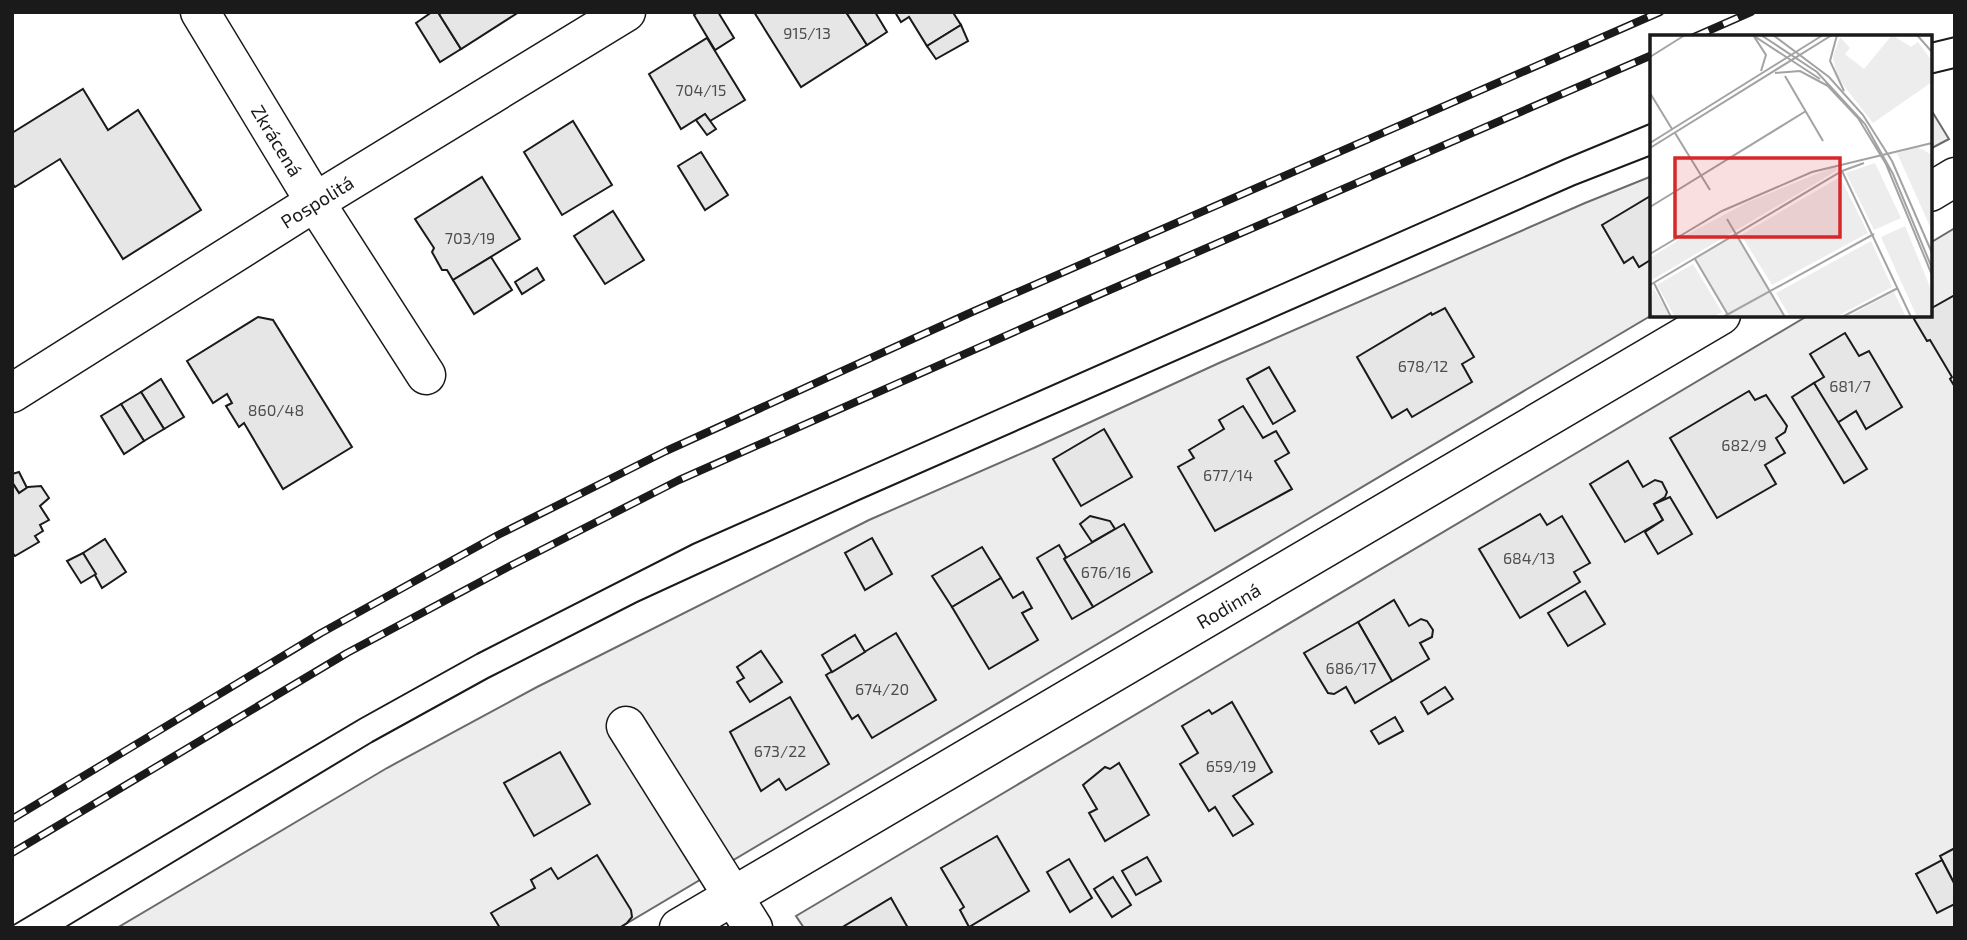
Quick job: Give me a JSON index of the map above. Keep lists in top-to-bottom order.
{
  "streets": {
    "street": ["Zkrácená", "Pospolitá", "Rodinná"]
  },
  "crossings": [
    ["Zkrácená", "Pospolitá"]
  ],
  "house_numbers": [
    "915/13",
    "704/15",
    "703/19",
    "678/12",
    "681/7",
    "860/48",
    "682/9",
    "677/14",
    "684/13",
    "676/16",
    "686/17",
    "674/20",
    "673/22",
    "659/19"
  ]
}
